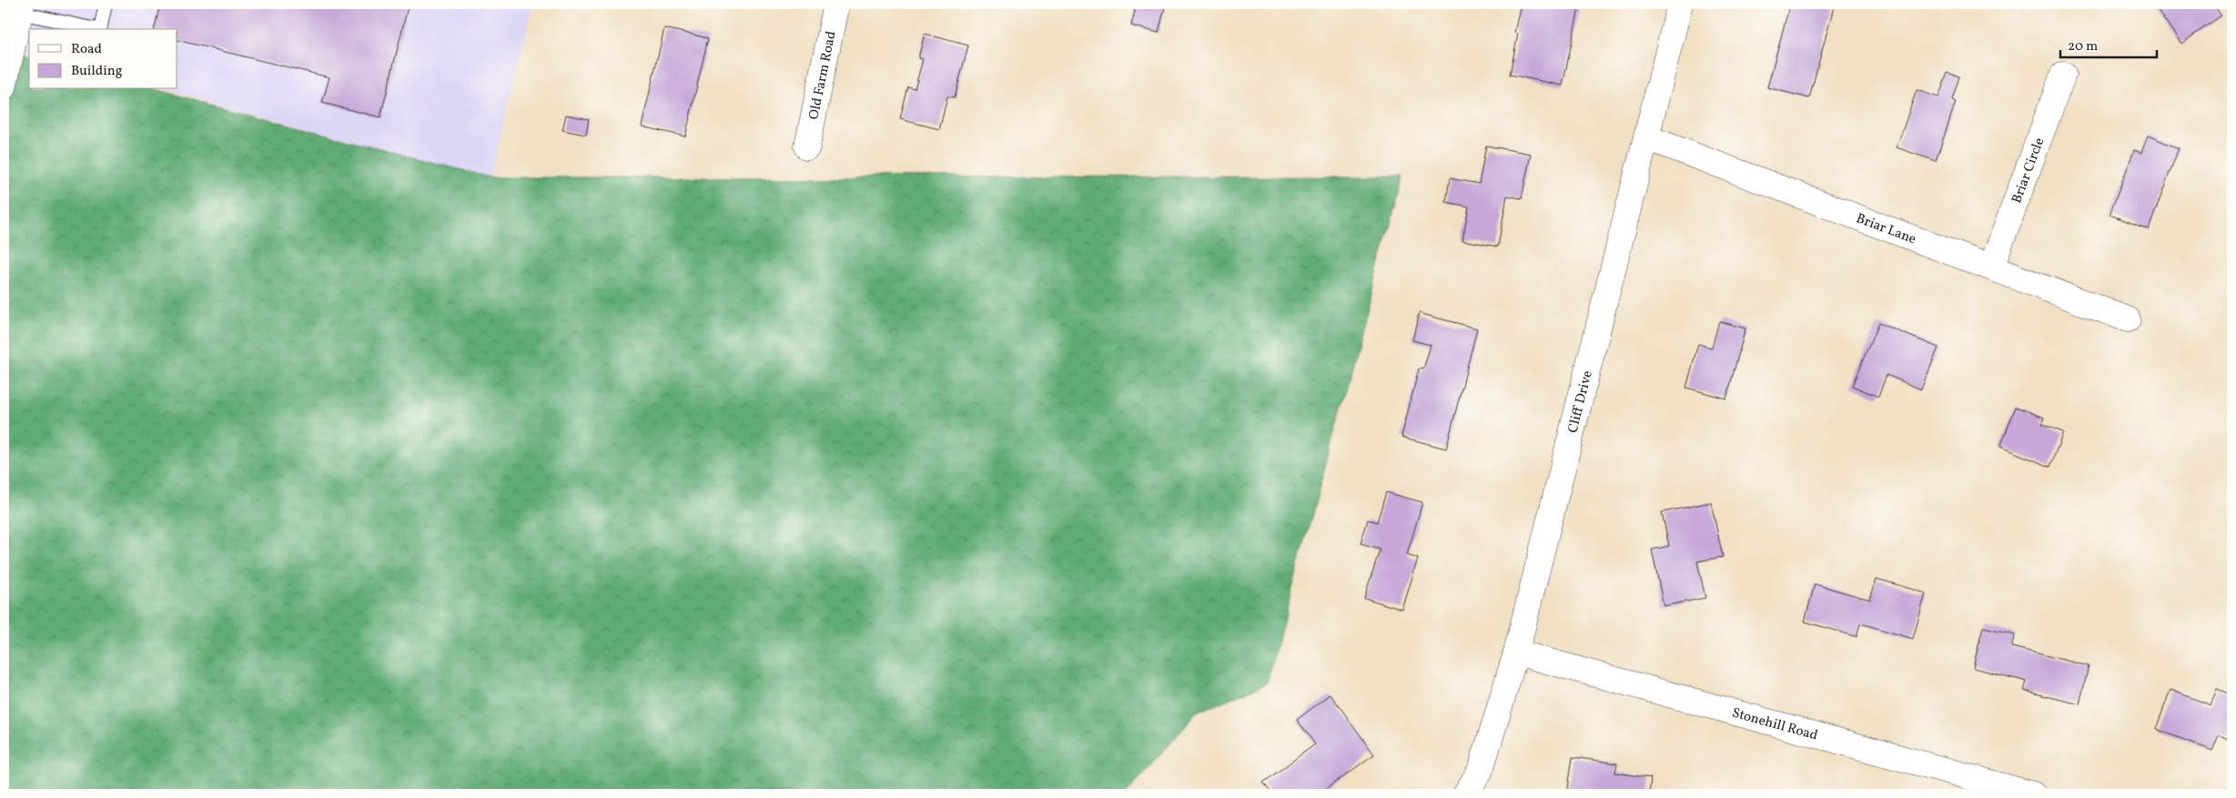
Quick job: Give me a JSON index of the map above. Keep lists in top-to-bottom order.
{
  "streets": {
    "street": [
      "Old Farm Road",
      "Briar Circle",
      "Briar Lane",
      "Cliff Drive",
      "Stonehill Road"
    ]
  },
  "crossings": [
    ["Briar Circle", "Briar Lane"],
    ["Briar Lane", "Cliff Drive"],
    ["Cliff Drive", "Stonehill Road"]
  ],
  "legend": ["Road", "Building"],
  "scale_bar": "20 m"
}
